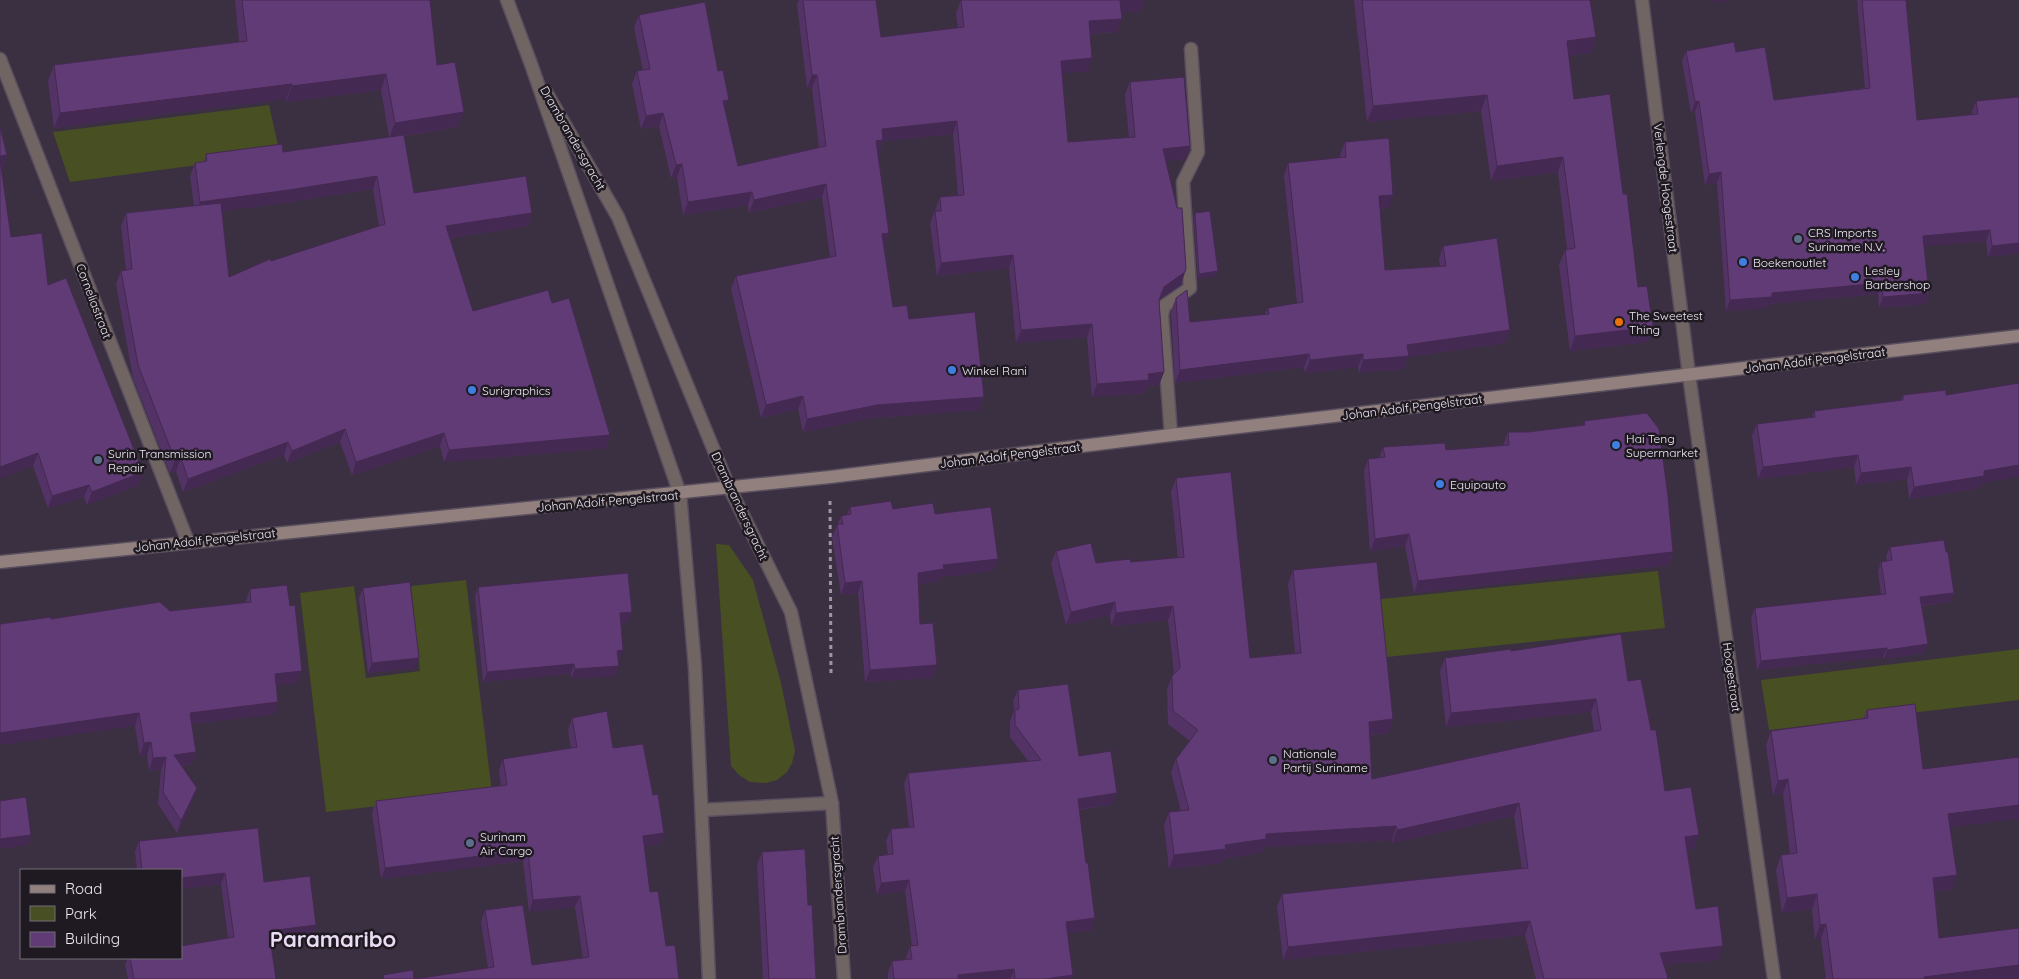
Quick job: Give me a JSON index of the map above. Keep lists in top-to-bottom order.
{
  "streets": {
    "main road": ["Johan Adolf Pengelstraat"],
    "street": [
      "Drambrandersgracht",
      "Verlengde Hoogestraat",
      "Corneliastraat",
      "Hoogestraat"
    ]
  },
  "crossings": [
    ["Drambrandersgracht", "Johan Adolf Pengelstraat"],
    ["Verlengde Hoogestraat", "Johan Adolf Pengelstraat"],
    ["Verlengde Hoogestraat", "Hoogestraat"],
    ["Corneliastraat", "Johan Adolf Pengelstraat"],
    ["Johan Adolf Pengelstraat", "Hoogestraat"]
  ],
  "districts": ["Paramaribo"],
  "places": [
    "CRS Imports Suriname N.V.",
    "Boekenoutlet",
    "Lesley Barbershop",
    "The Sweetest Thing",
    "Winkel Rani",
    "Surigraphics",
    "Hai Teng Supermarket",
    "Surin Transmission Repair",
    "Equipauto",
    "Nationale Partij Suriname",
    "Surinam Air Cargo"
  ],
  "legend": ["Road", "Park", "Building"]
}
